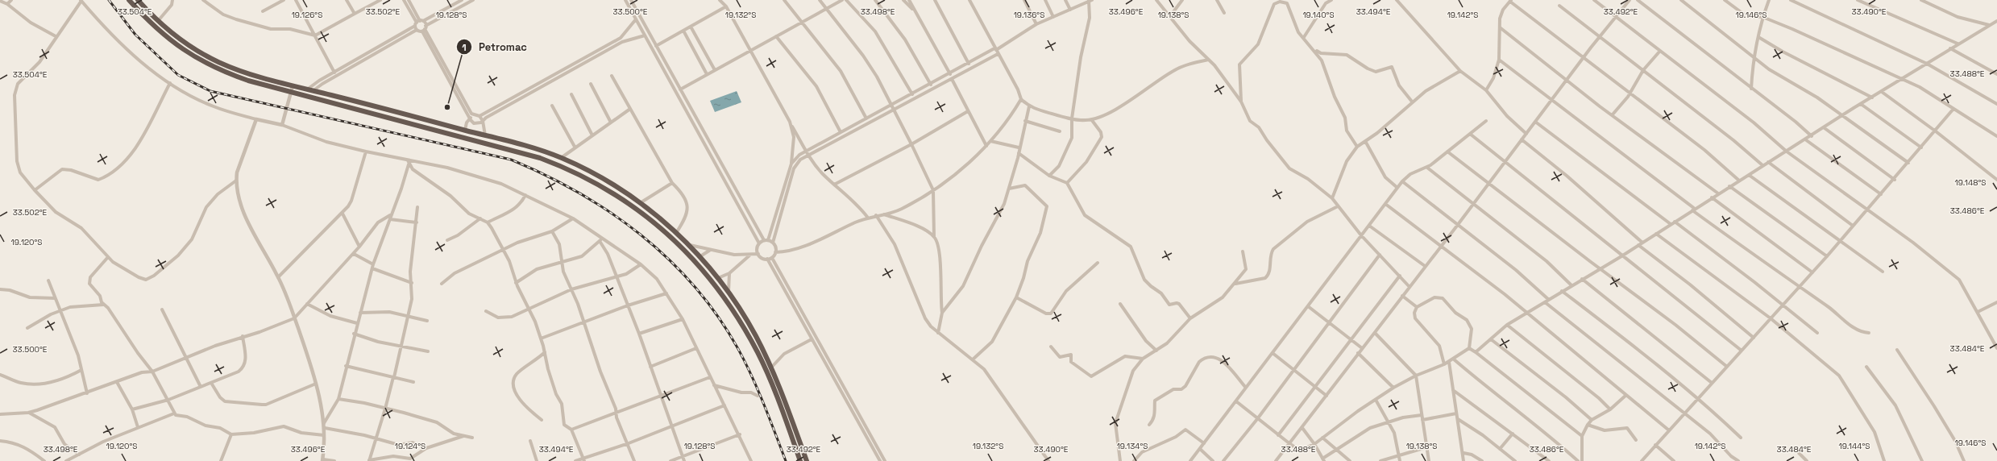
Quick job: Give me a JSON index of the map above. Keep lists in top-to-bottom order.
{
  "places": ["Petromac"],
  "coordinates": [
    "33.502°E",
    "33.498°E",
    "33.490°E",
    "33.504°E",
    "33.500°E",
    "33.496°E",
    "33.494°E",
    "33.492°E",
    "19.126°S",
    "19.128°S",
    "19.132°S",
    "19.136°S",
    "19.138°S",
    "19.140°S",
    "19.142°S",
    "19.146°S",
    "33.488°E",
    "19.148°S",
    "33.486°E",
    "19.120°S",
    "33.484°E",
    "19.124°S",
    "19.134°S",
    "19.144°S"
  ]
}
